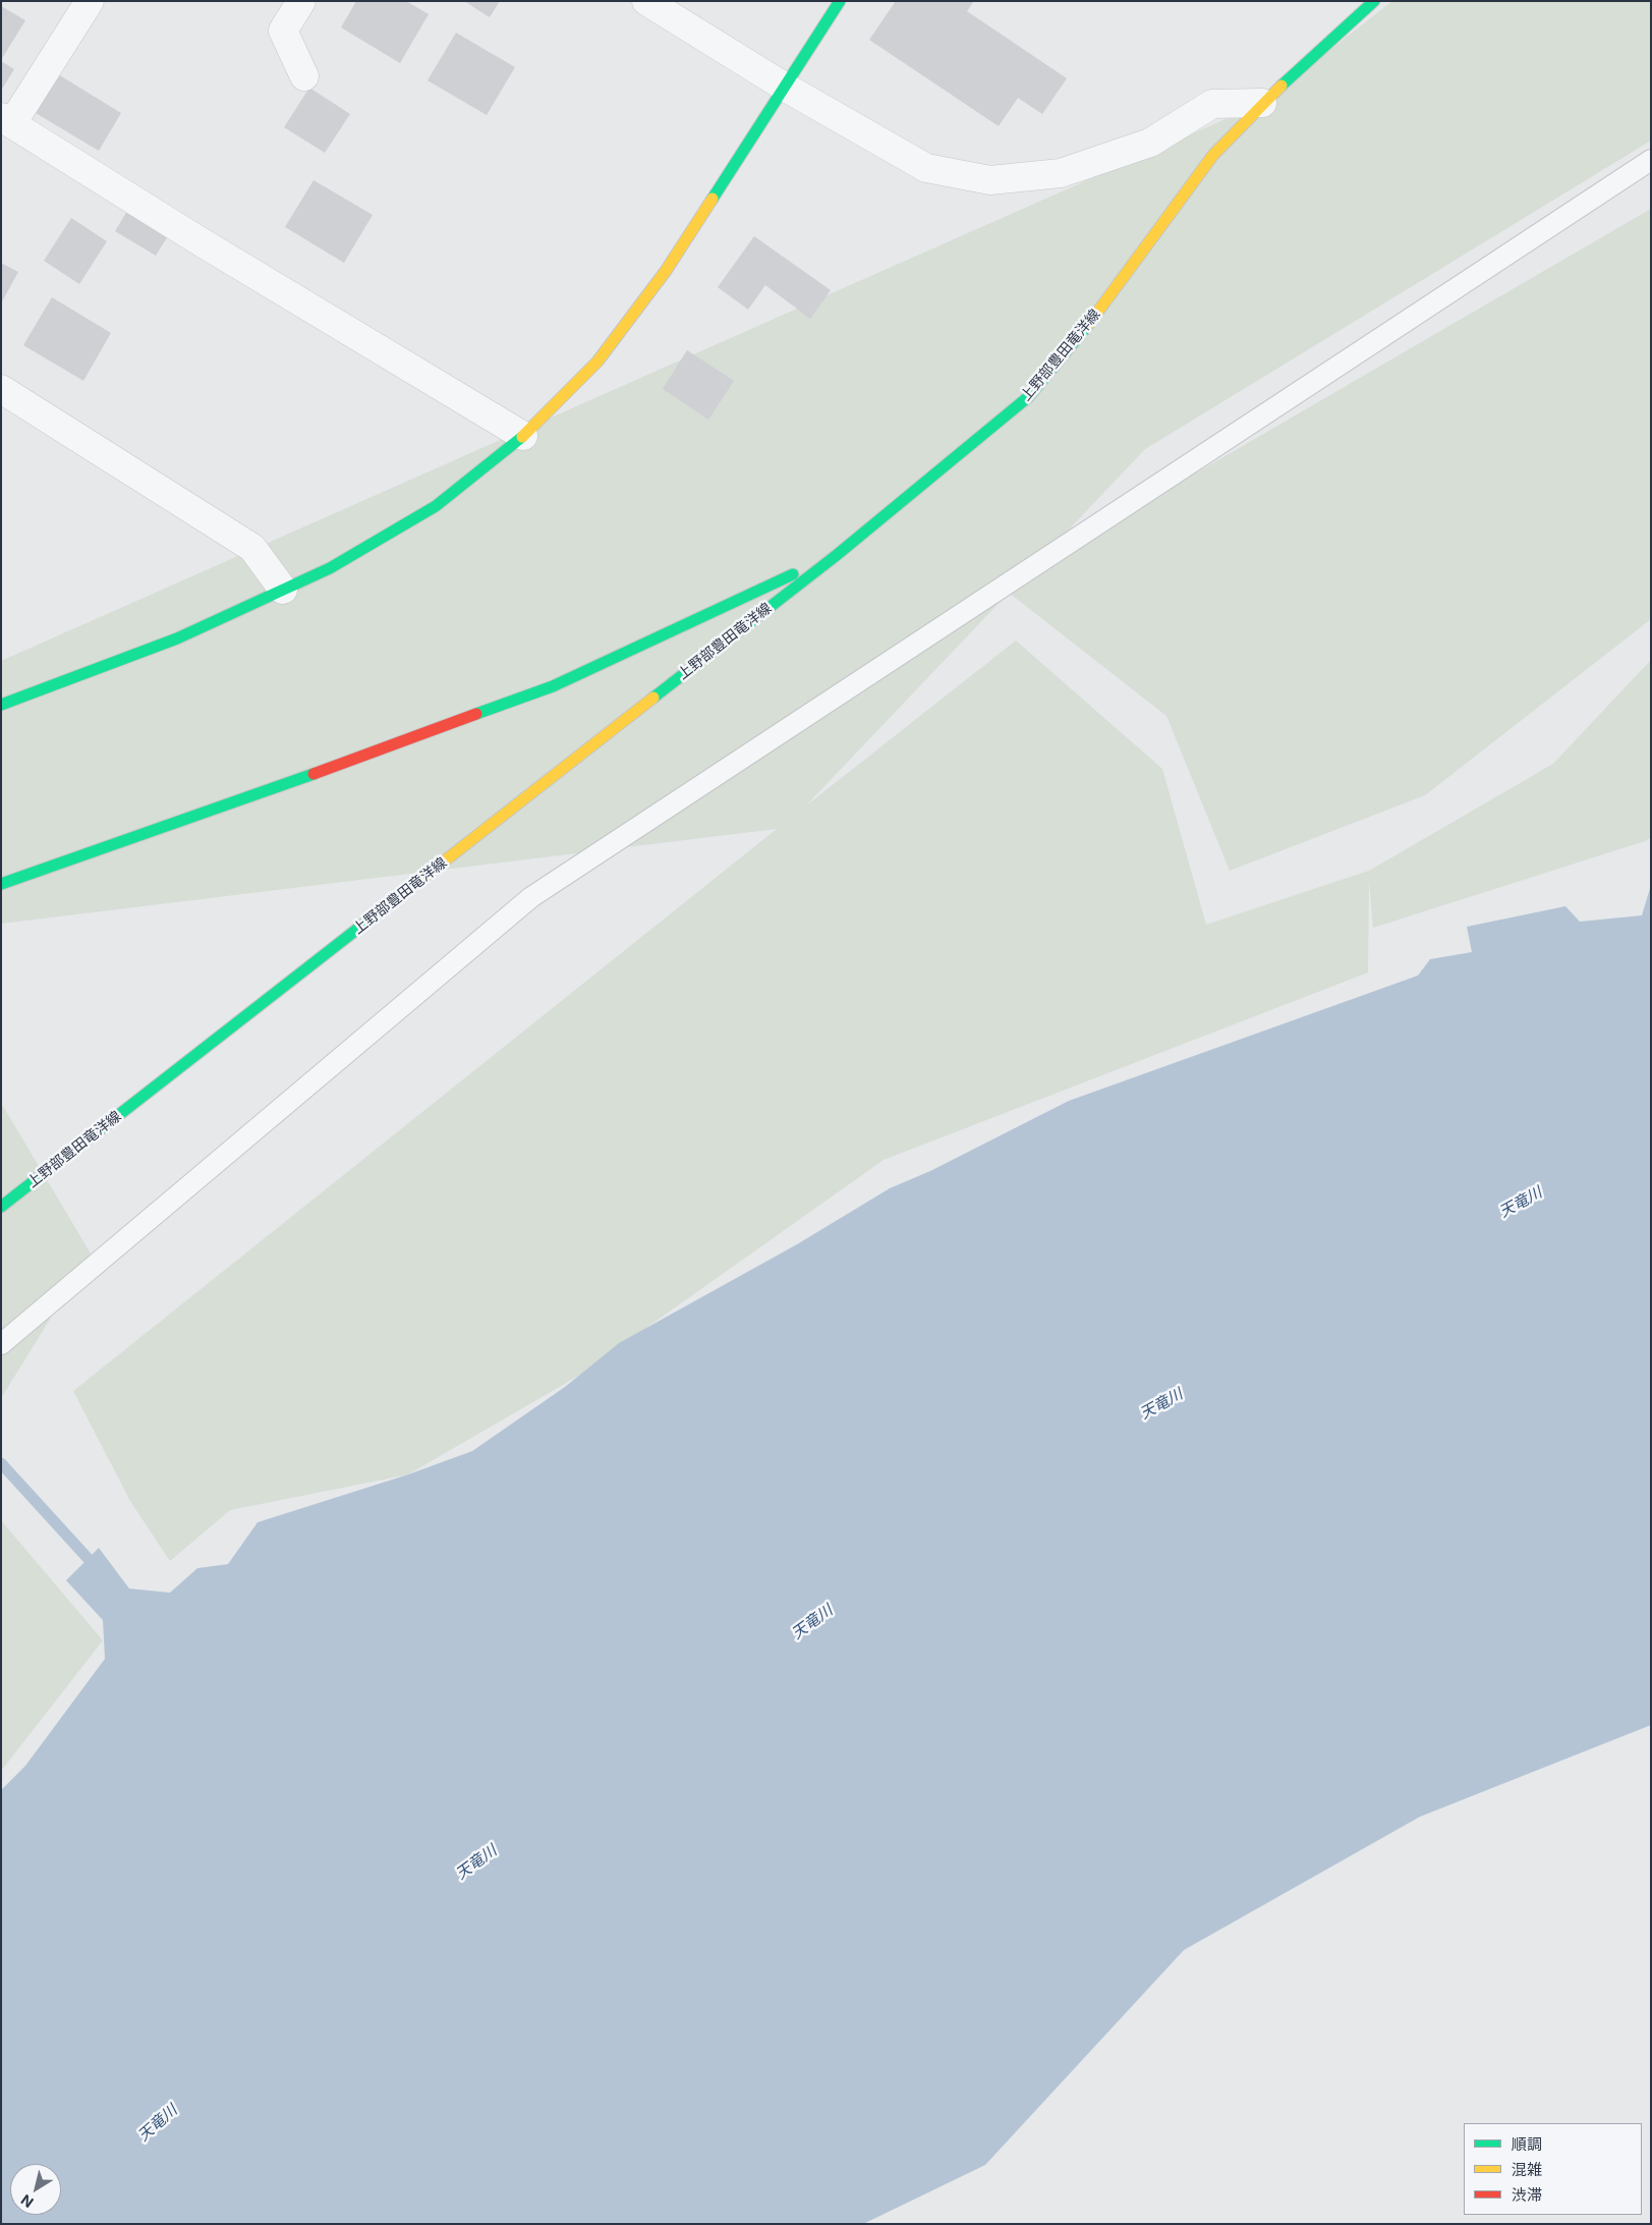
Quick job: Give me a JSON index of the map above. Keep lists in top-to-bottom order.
{
  "streets": {
    "street": ["上野部豊田竜洋線"]
  },
  "water": ["天竜川"],
  "legend": ["順調", "混雑", "渋滞"],
  "north": "bottom left"
}
